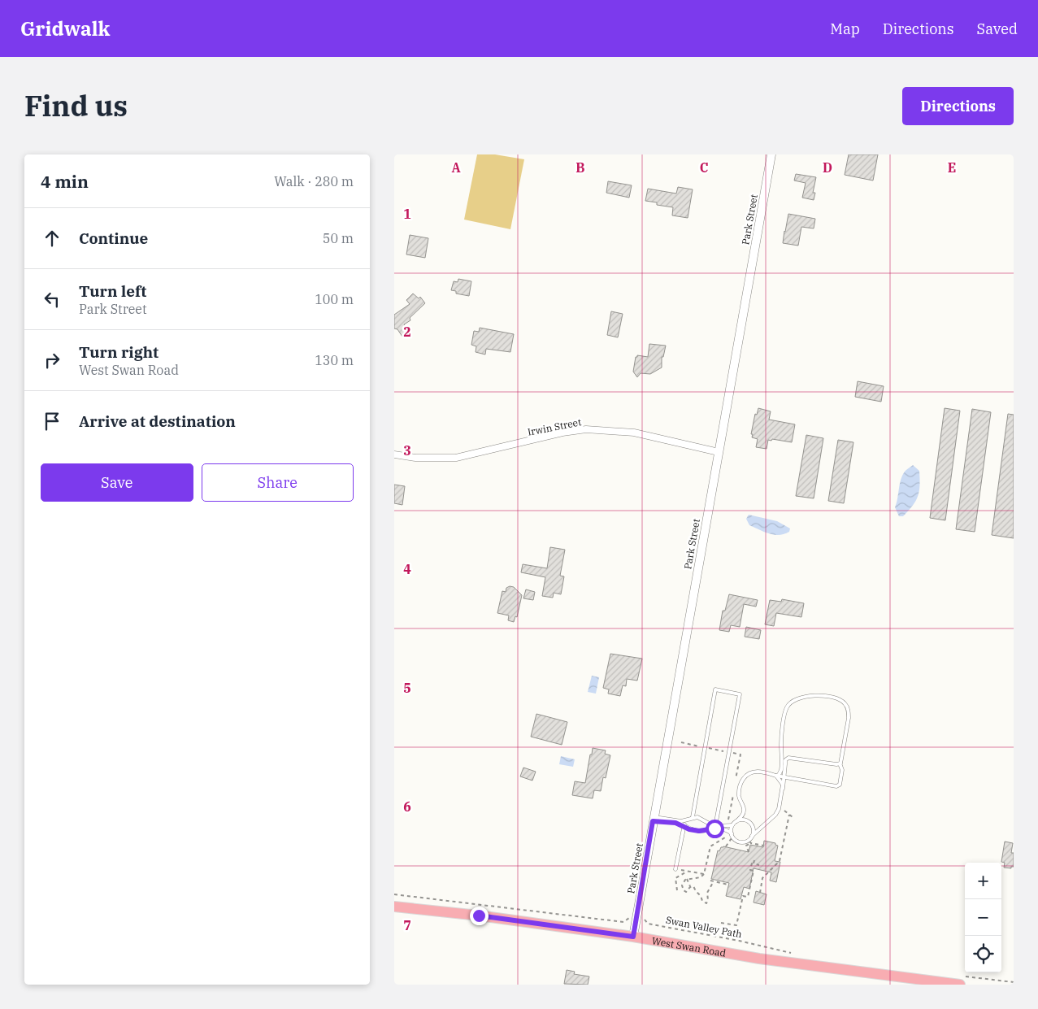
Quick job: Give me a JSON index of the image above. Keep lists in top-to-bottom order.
{
  "streets": {
    "main road": ["West Swan Road"],
    "street": ["Park Street", "Irwin Street"],
    "path": ["Swan Valley Path"]
  },
  "crossings": [
    ["Park Street", "Irwin Street"],
    ["Park Street", "Swan Valley Path"],
    ["Park Street", "West Swan Road"]
  ],
  "page": {
    "header": "Gridwalk",
    "nav": ["Map", "Directions", "Saved"],
    "title": "Find us",
    "buttons": [
      "Directions",
      ["Save", "Share"]
    ],
    "heading": ["4 min", "Walk · 280 m"],
    "list": [
      ["Continue", "50 m"],
      ["Turn left", "Park Street", "100 m"],
      ["Turn right", "West Swan Road", "130 m"],
      "Arrive at destination"
    ],
    "map_buttons": ["+", "−"]
  },
  "grid": {
    "columns": [
      "A",
      "B",
      "C",
      "D",
      "E"
    ],
    "rows": [
      "1",
      "2",
      "3",
      "4",
      "5",
      "6",
      "7"
    ]
  }
}
